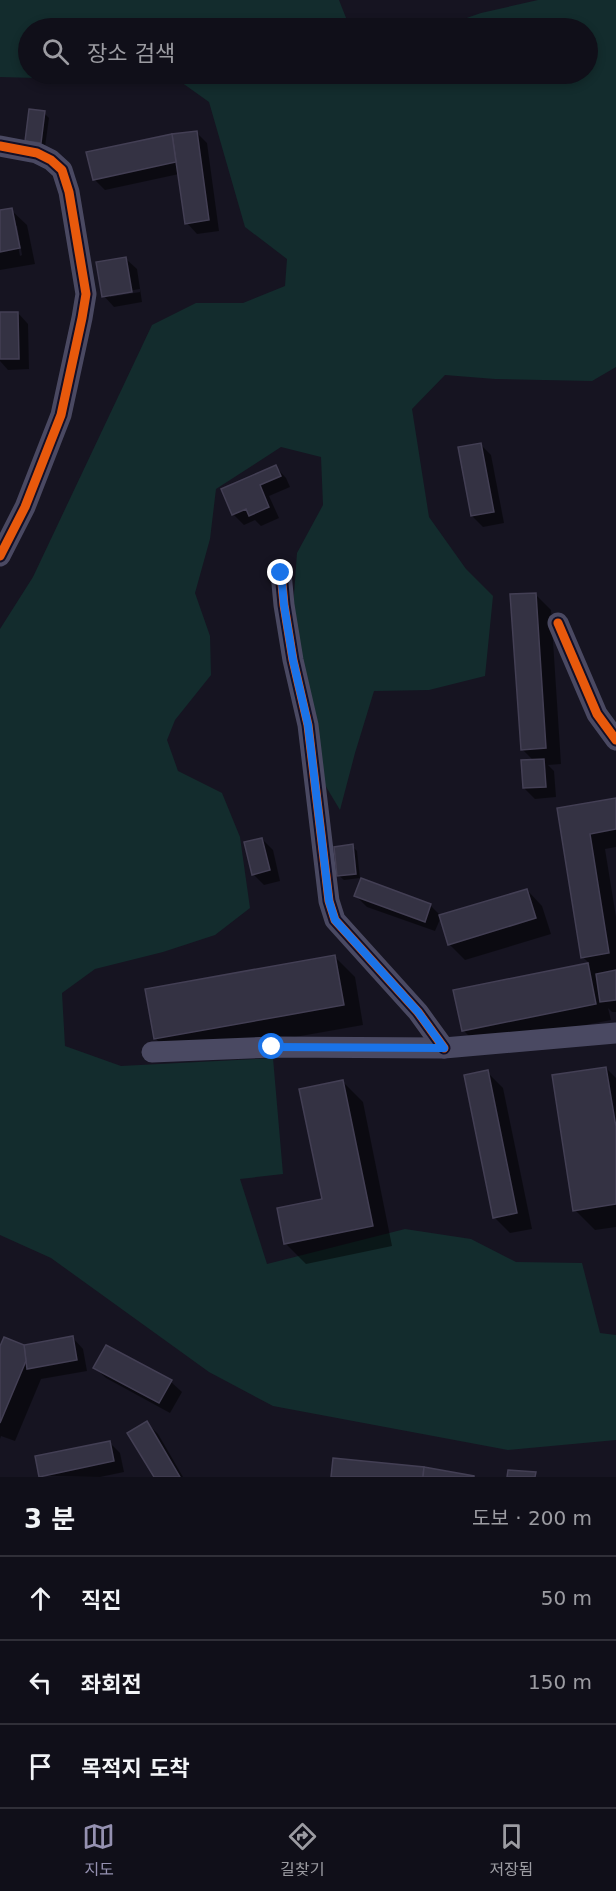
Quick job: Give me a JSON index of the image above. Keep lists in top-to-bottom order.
{
  "page": {
    "search": "장소 검색",
    "heading": ["3 분", "도보 · 200 m"],
    "list": [
      ["직진", "50 m"],
      ["좌회전", "150 m"],
      "목적지 도착"
    ],
    "nav": ["지도", "길찾기", "저장됨"]
  }
}
